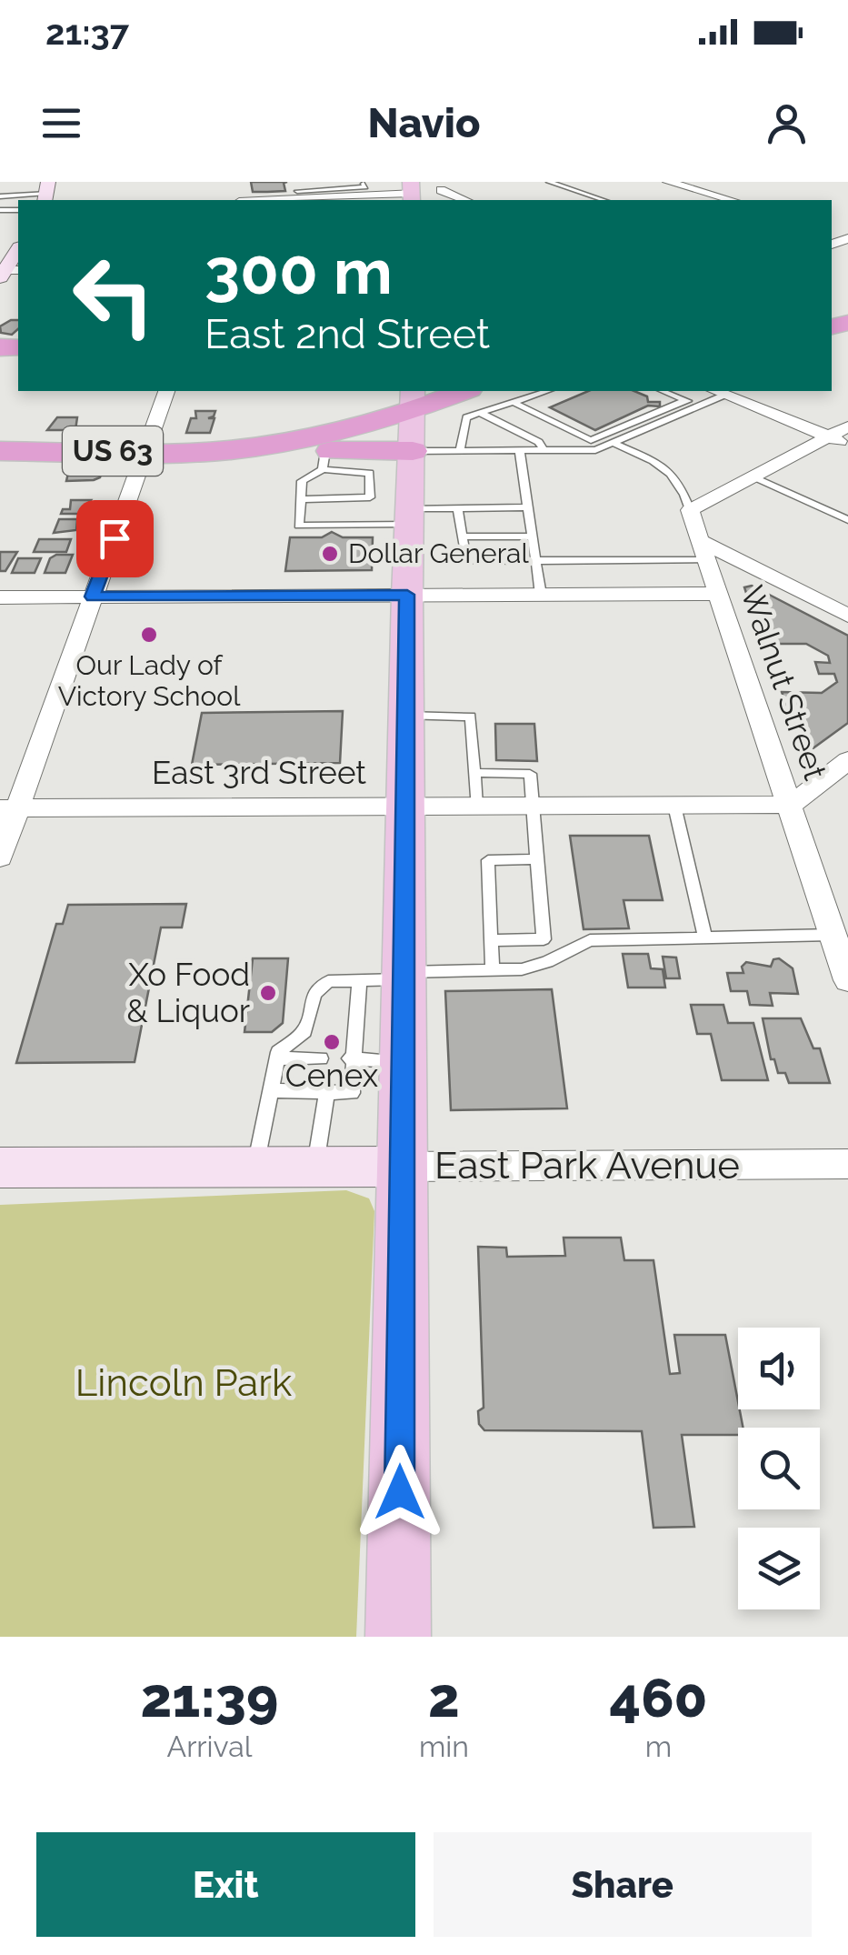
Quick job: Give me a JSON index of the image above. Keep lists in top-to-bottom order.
{
  "streets": {
    "highway": ["US 63"],
    "street": ["Walnut Street", "East 3rd Street", "East Park Avenue"]
  },
  "crossings": [
    ["Walnut Street", "East 3rd Street"]
  ],
  "parks": ["Lincoln Park"],
  "places": [
    "Dollar General",
    "Our Lady of Victory School",
    "Xo Food & Liquor",
    "Cenex"
  ],
  "page": {
    "status": "21:37",
    "header": "Navio",
    "turn": ["300 m", "East 2nd Street"],
    "eta": [
      "21:39",
      "Arrival",
      "2",
      "min",
      "460",
      "m"
    ],
    "buttons": ["Exit", "Share"]
  }
}
